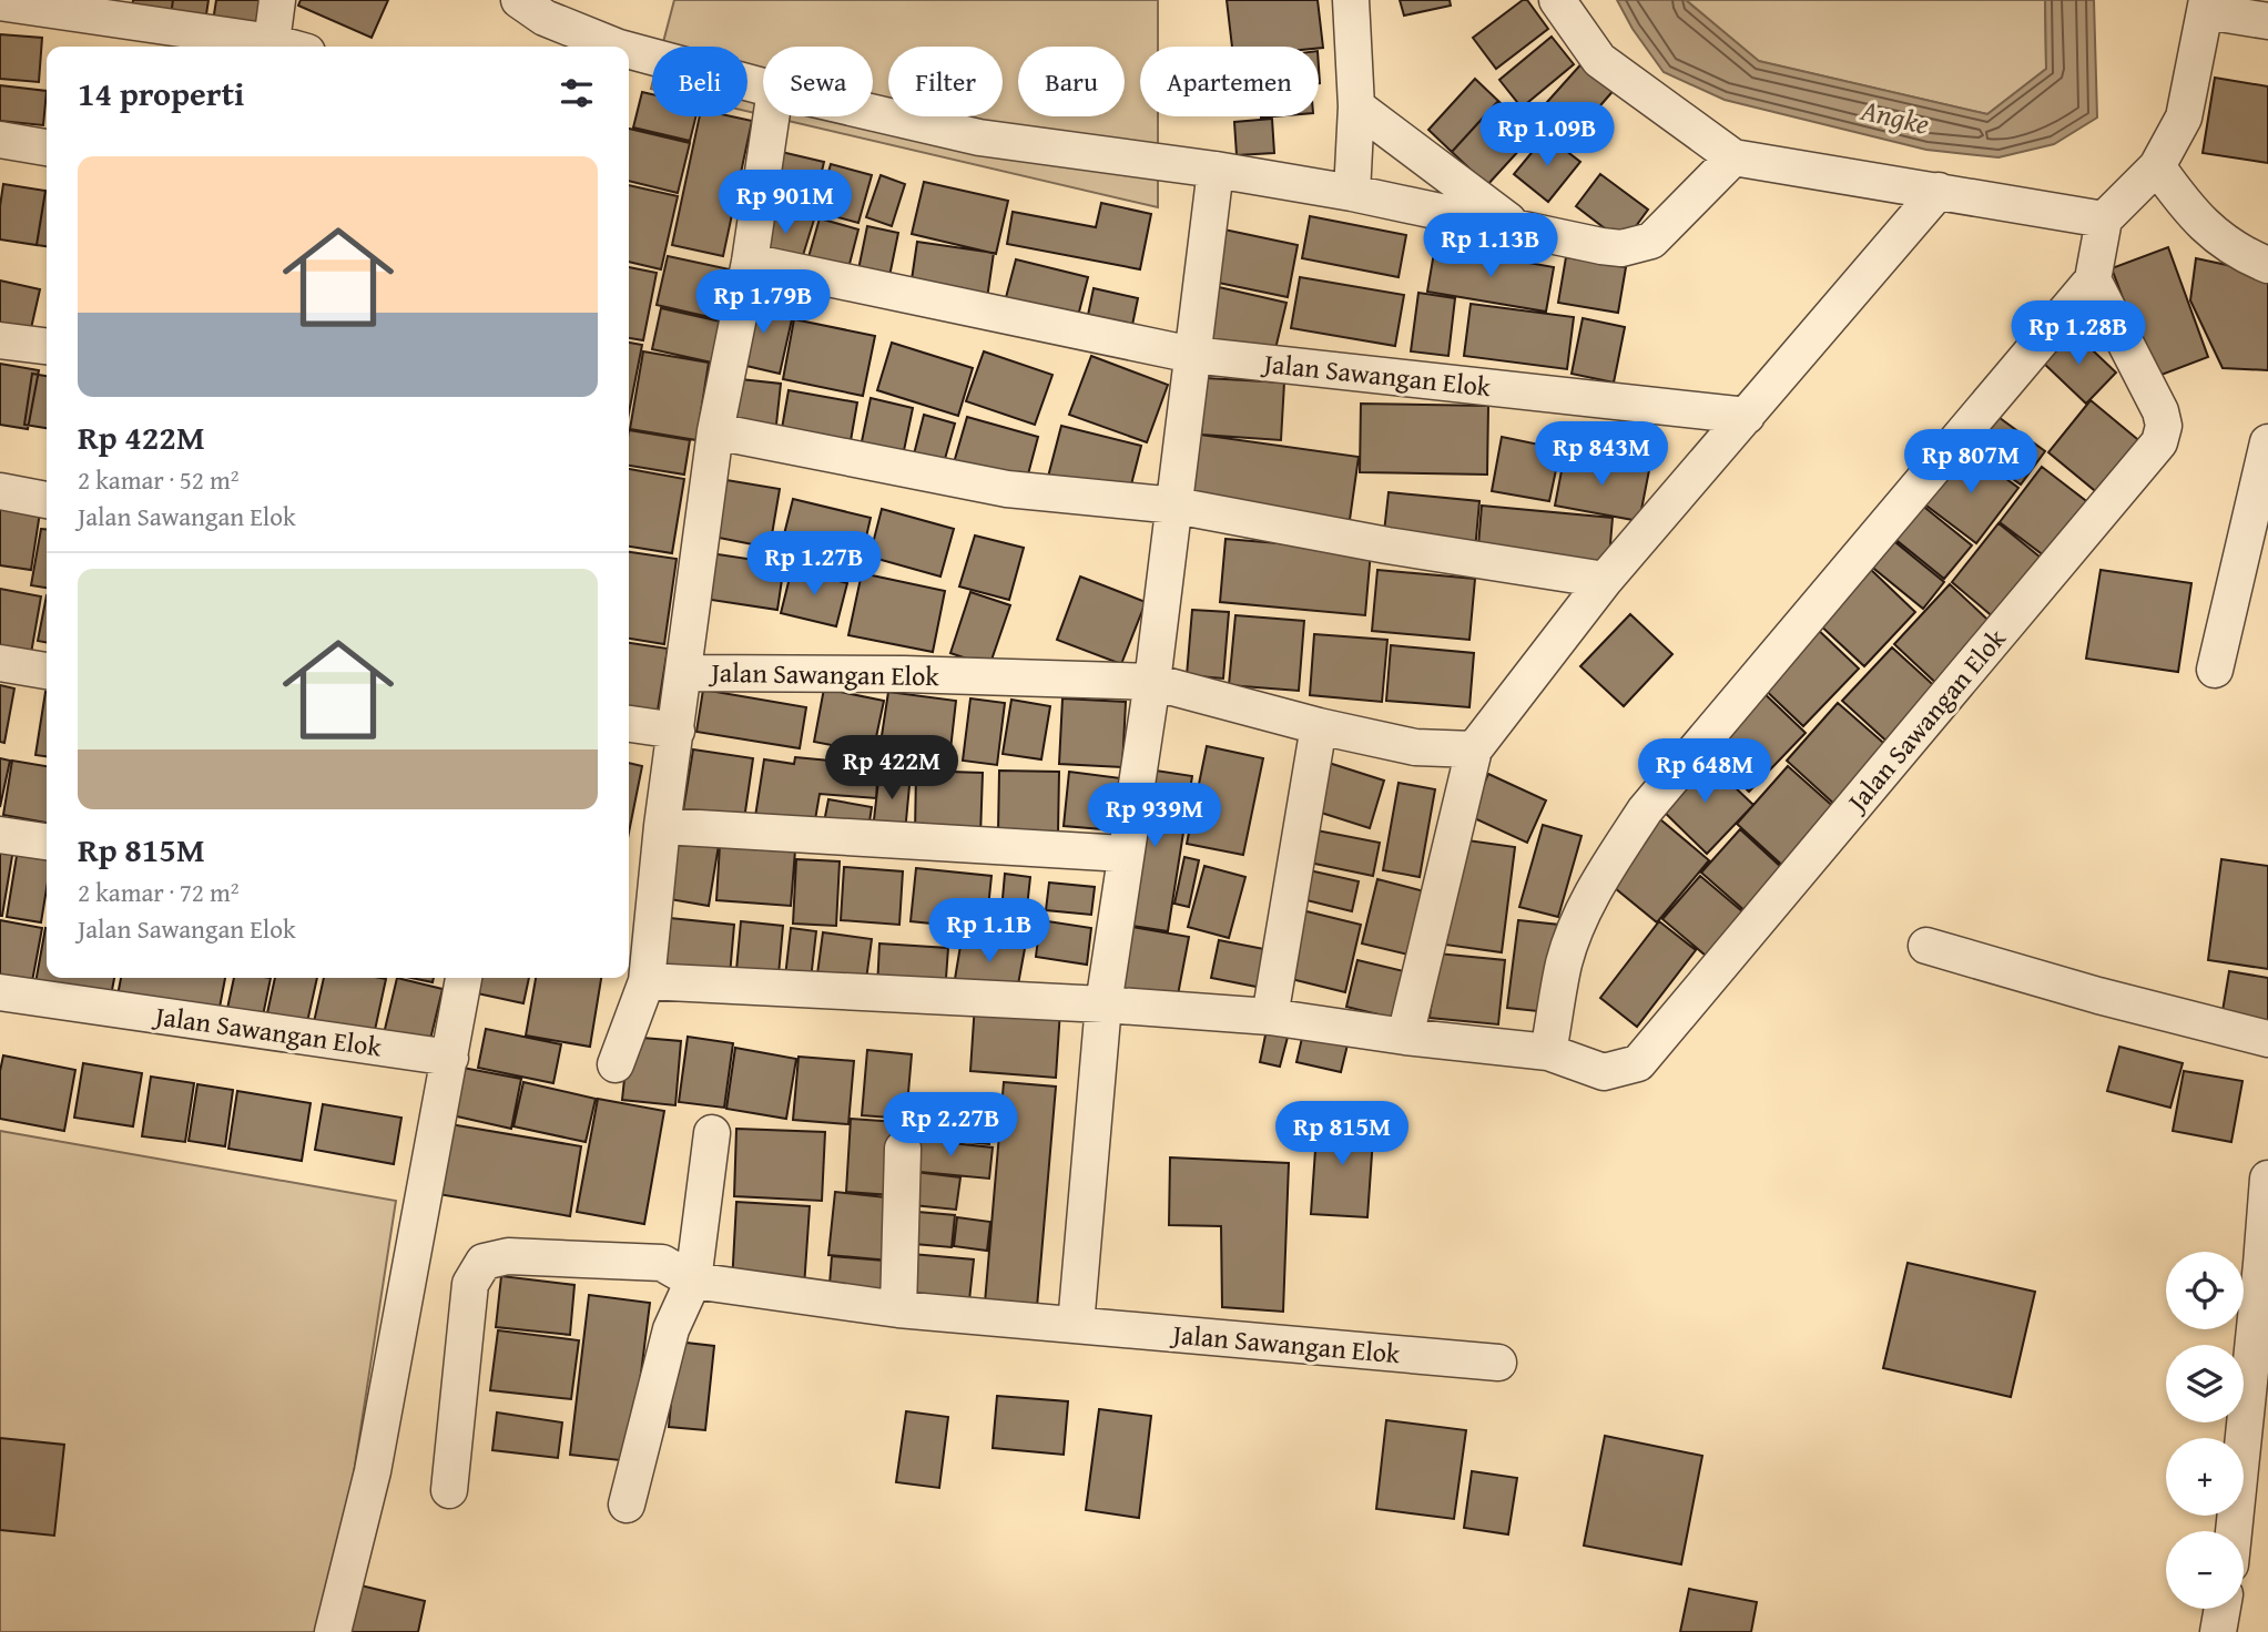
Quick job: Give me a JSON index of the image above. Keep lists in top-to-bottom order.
{
  "streets": {
    "street": ["Jalan Sawangan Elok"]
  },
  "water": ["Angke"],
  "page": {
    "chip": [
      "Beli",
      "Sewa",
      "Filter",
      "Baru",
      "Apartemen"
    ],
    "heading": "14 properti",
    "price": [
      "Rp 1.09B",
      "Rp 901M",
      "Rp 1.13B",
      "Rp 1.79B",
      "Rp 1.28B",
      "Rp 843M",
      "Rp 807M",
      "Rp 1.27B",
      "Rp 422M",
      "Rp 648M",
      "Rp 939M",
      "Rp 1.1B",
      "Rp 2.27B",
      "Rp 815M"
    ],
    "list": [
      {
        "name": "Rp 422M",
        "note": "2 kamar · 52 m² · Jalan Sawangan Elok"
      },
      {
        "name": "Rp 815M",
        "note": "2 kamar · 72 m² · Jalan Sawangan Elok"
      }
    ],
    "map_buttons": ["+", "−"]
  }
}
